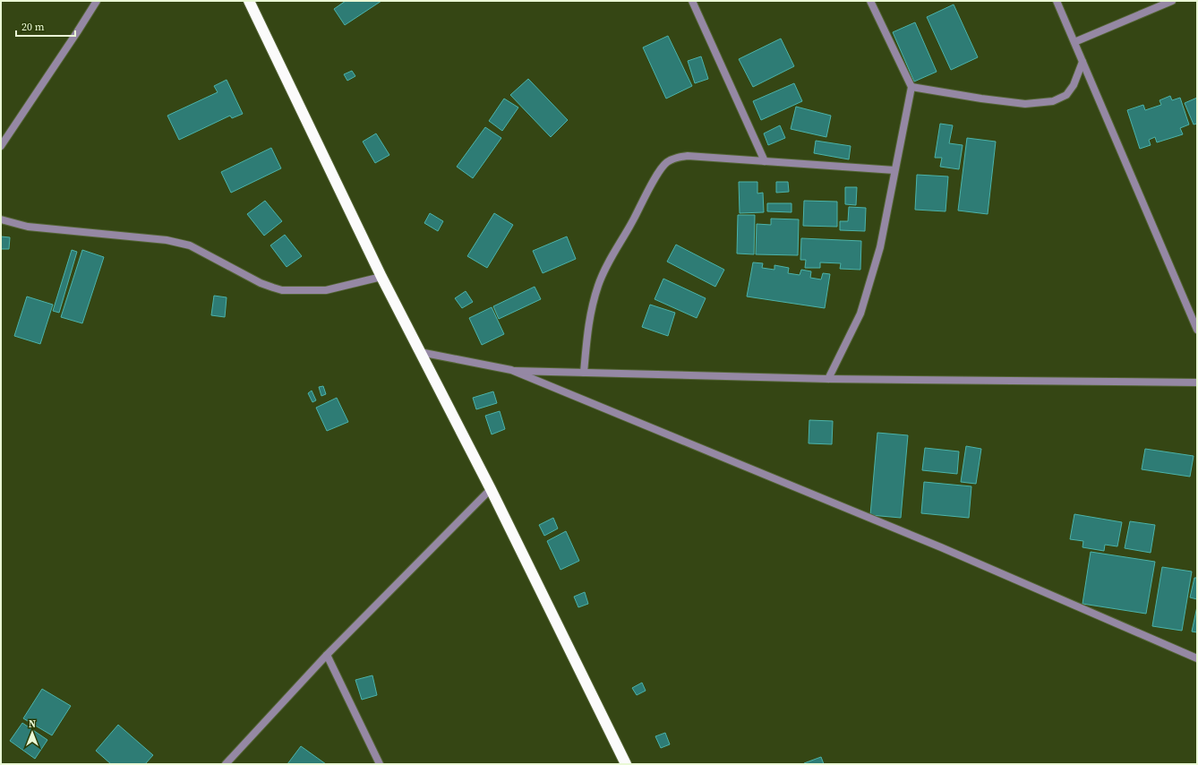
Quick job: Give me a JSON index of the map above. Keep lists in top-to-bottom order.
{
  "scale_bar": "20 m",
  "north": "top"
}
